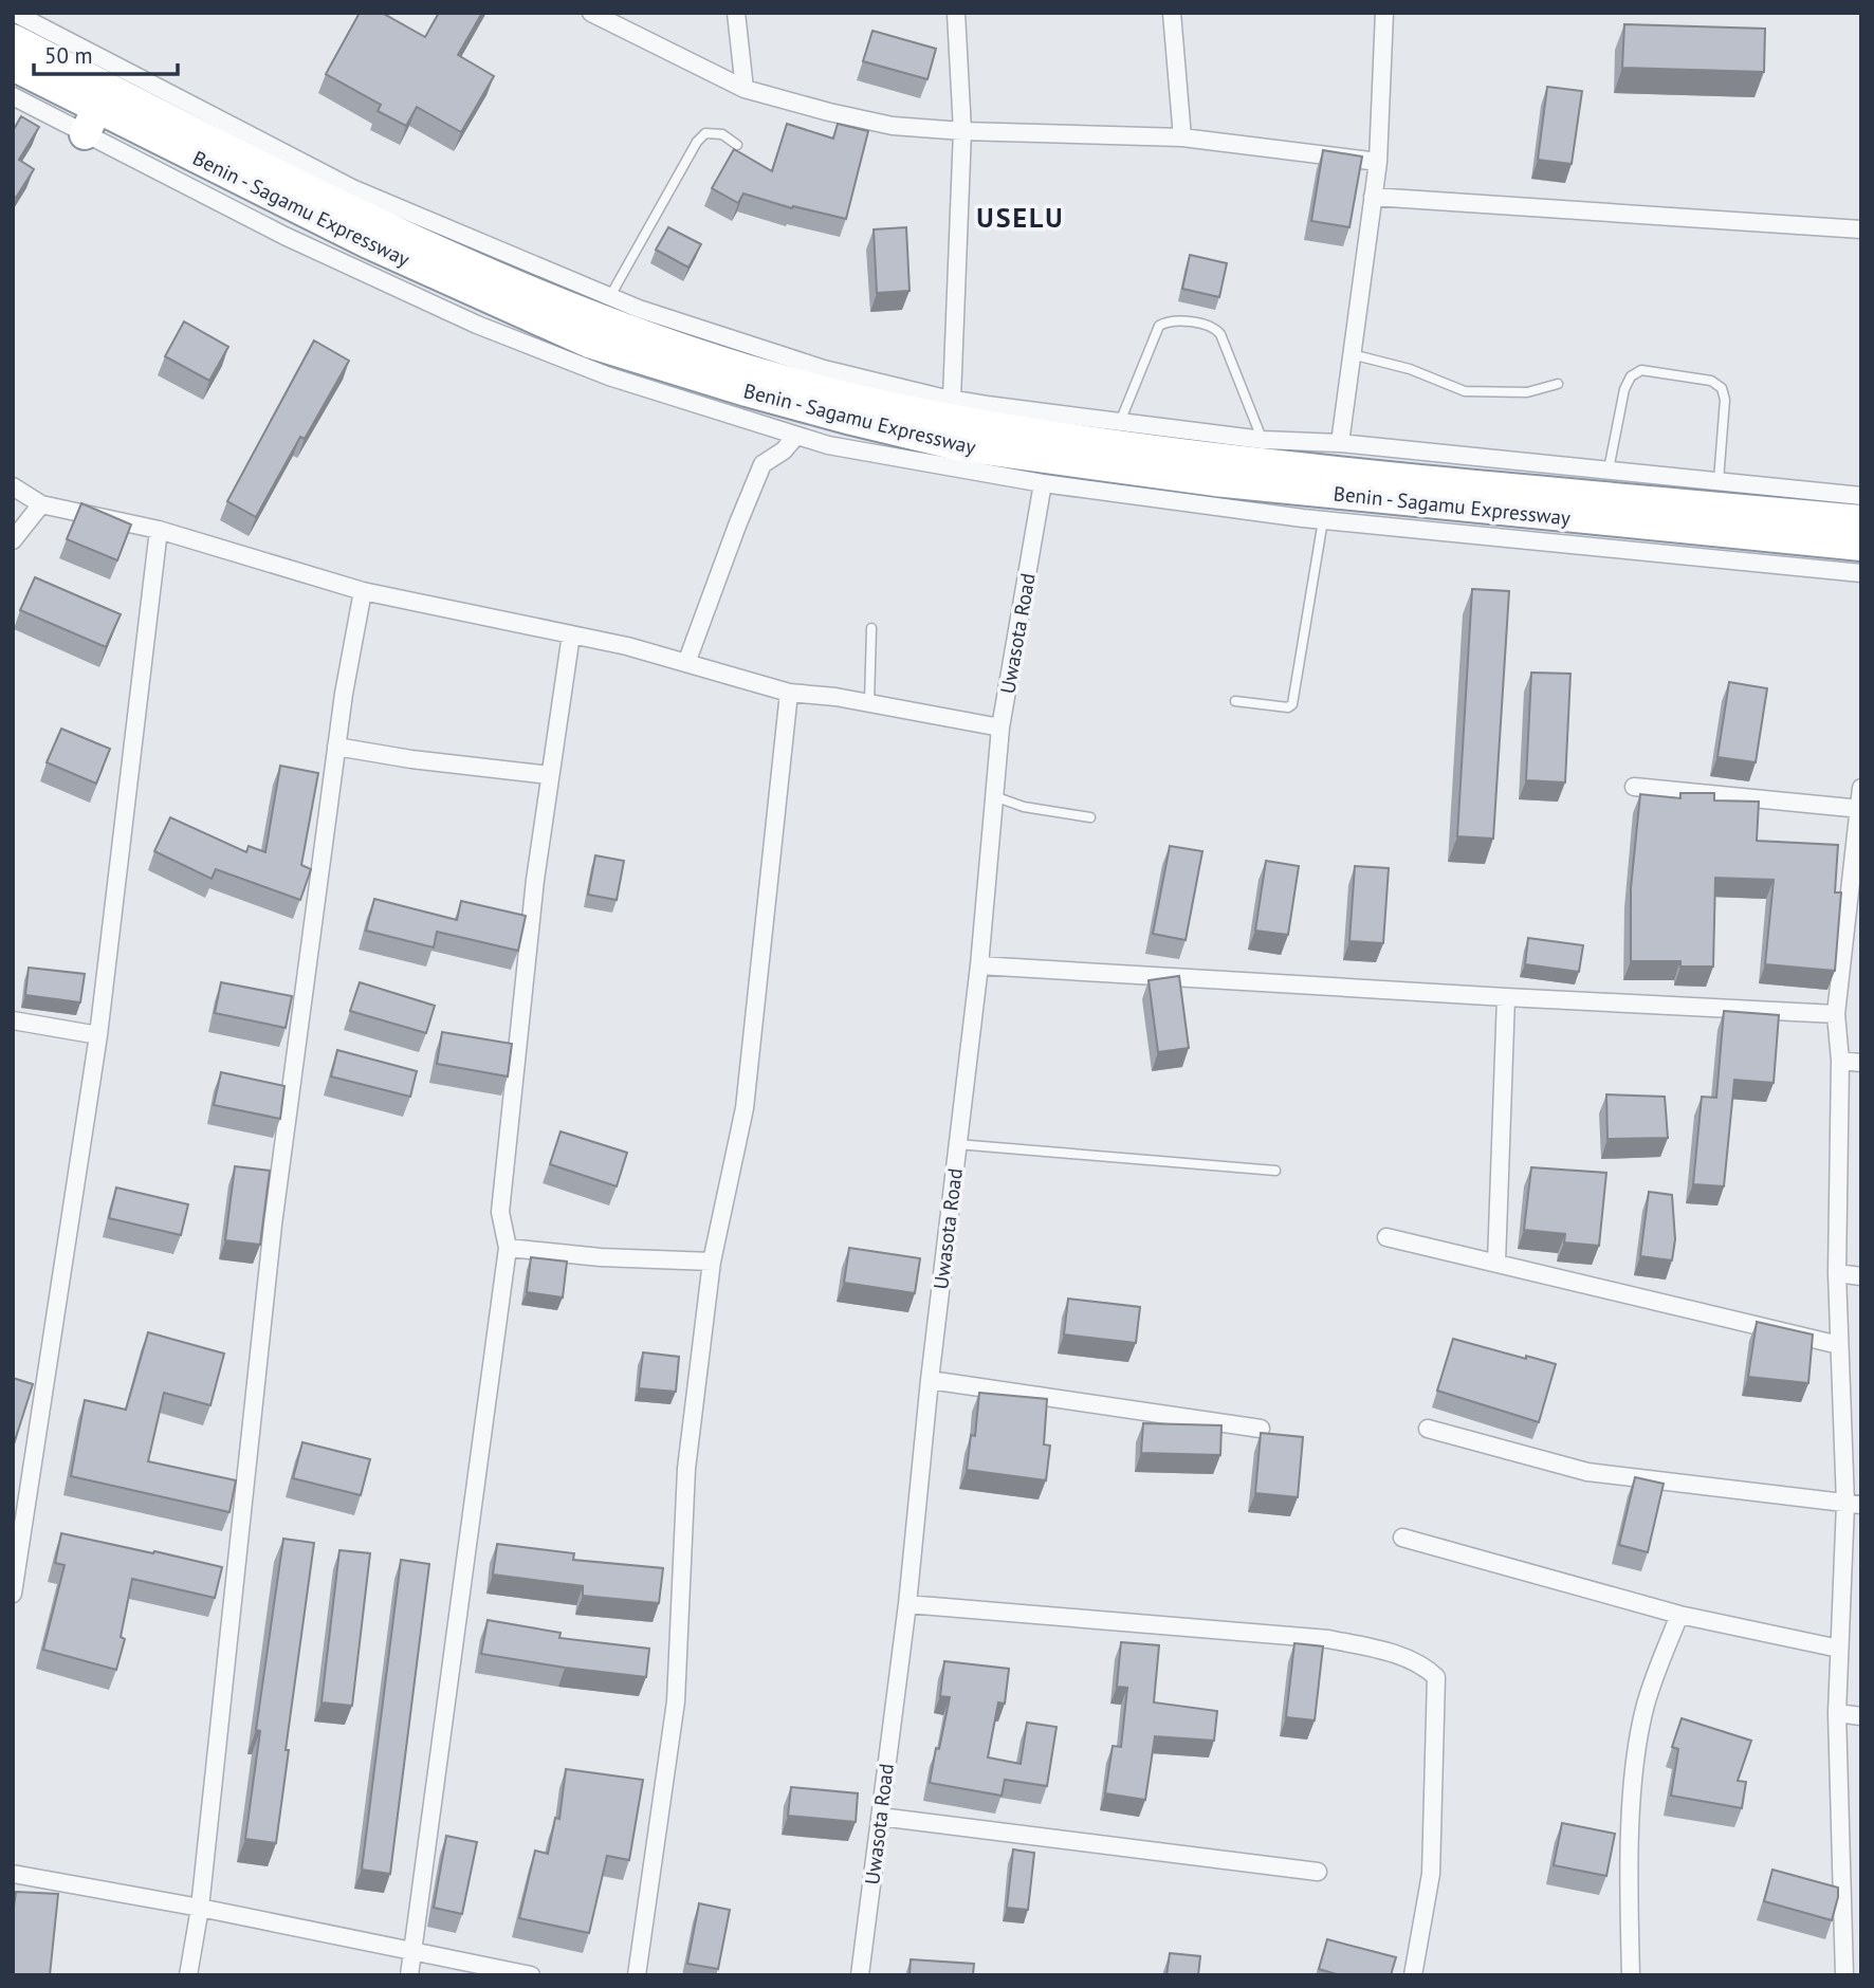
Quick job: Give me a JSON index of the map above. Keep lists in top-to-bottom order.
{
  "streets": {
    "highway": ["Benin - Sagamu Expressway"],
    "street": ["Uwasota Road"]
  },
  "districts": ["USELU"],
  "scale_bar": "50 m"
}
